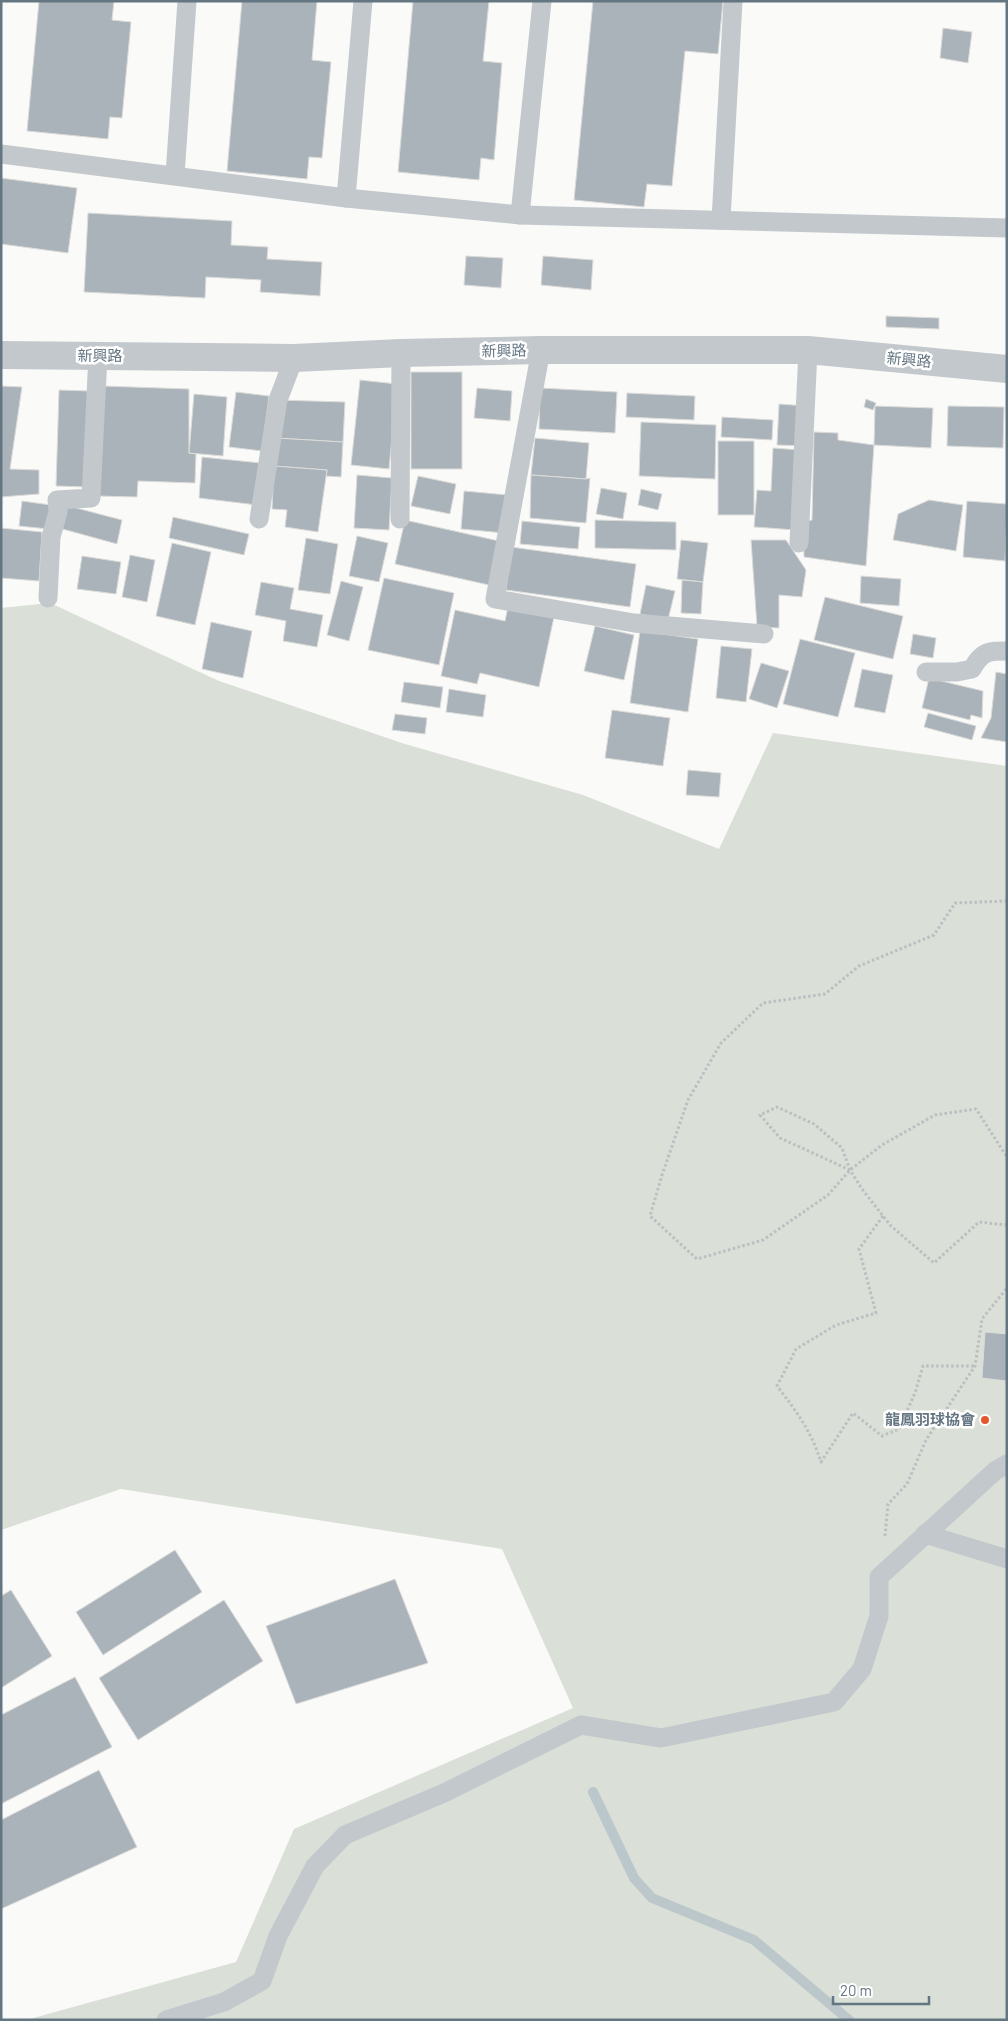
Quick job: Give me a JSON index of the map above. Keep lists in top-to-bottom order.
{
  "streets": {
    "street": ["新興路"]
  },
  "places": ["龍鳳羽球協會"],
  "scale_bar": "20 m"
}
